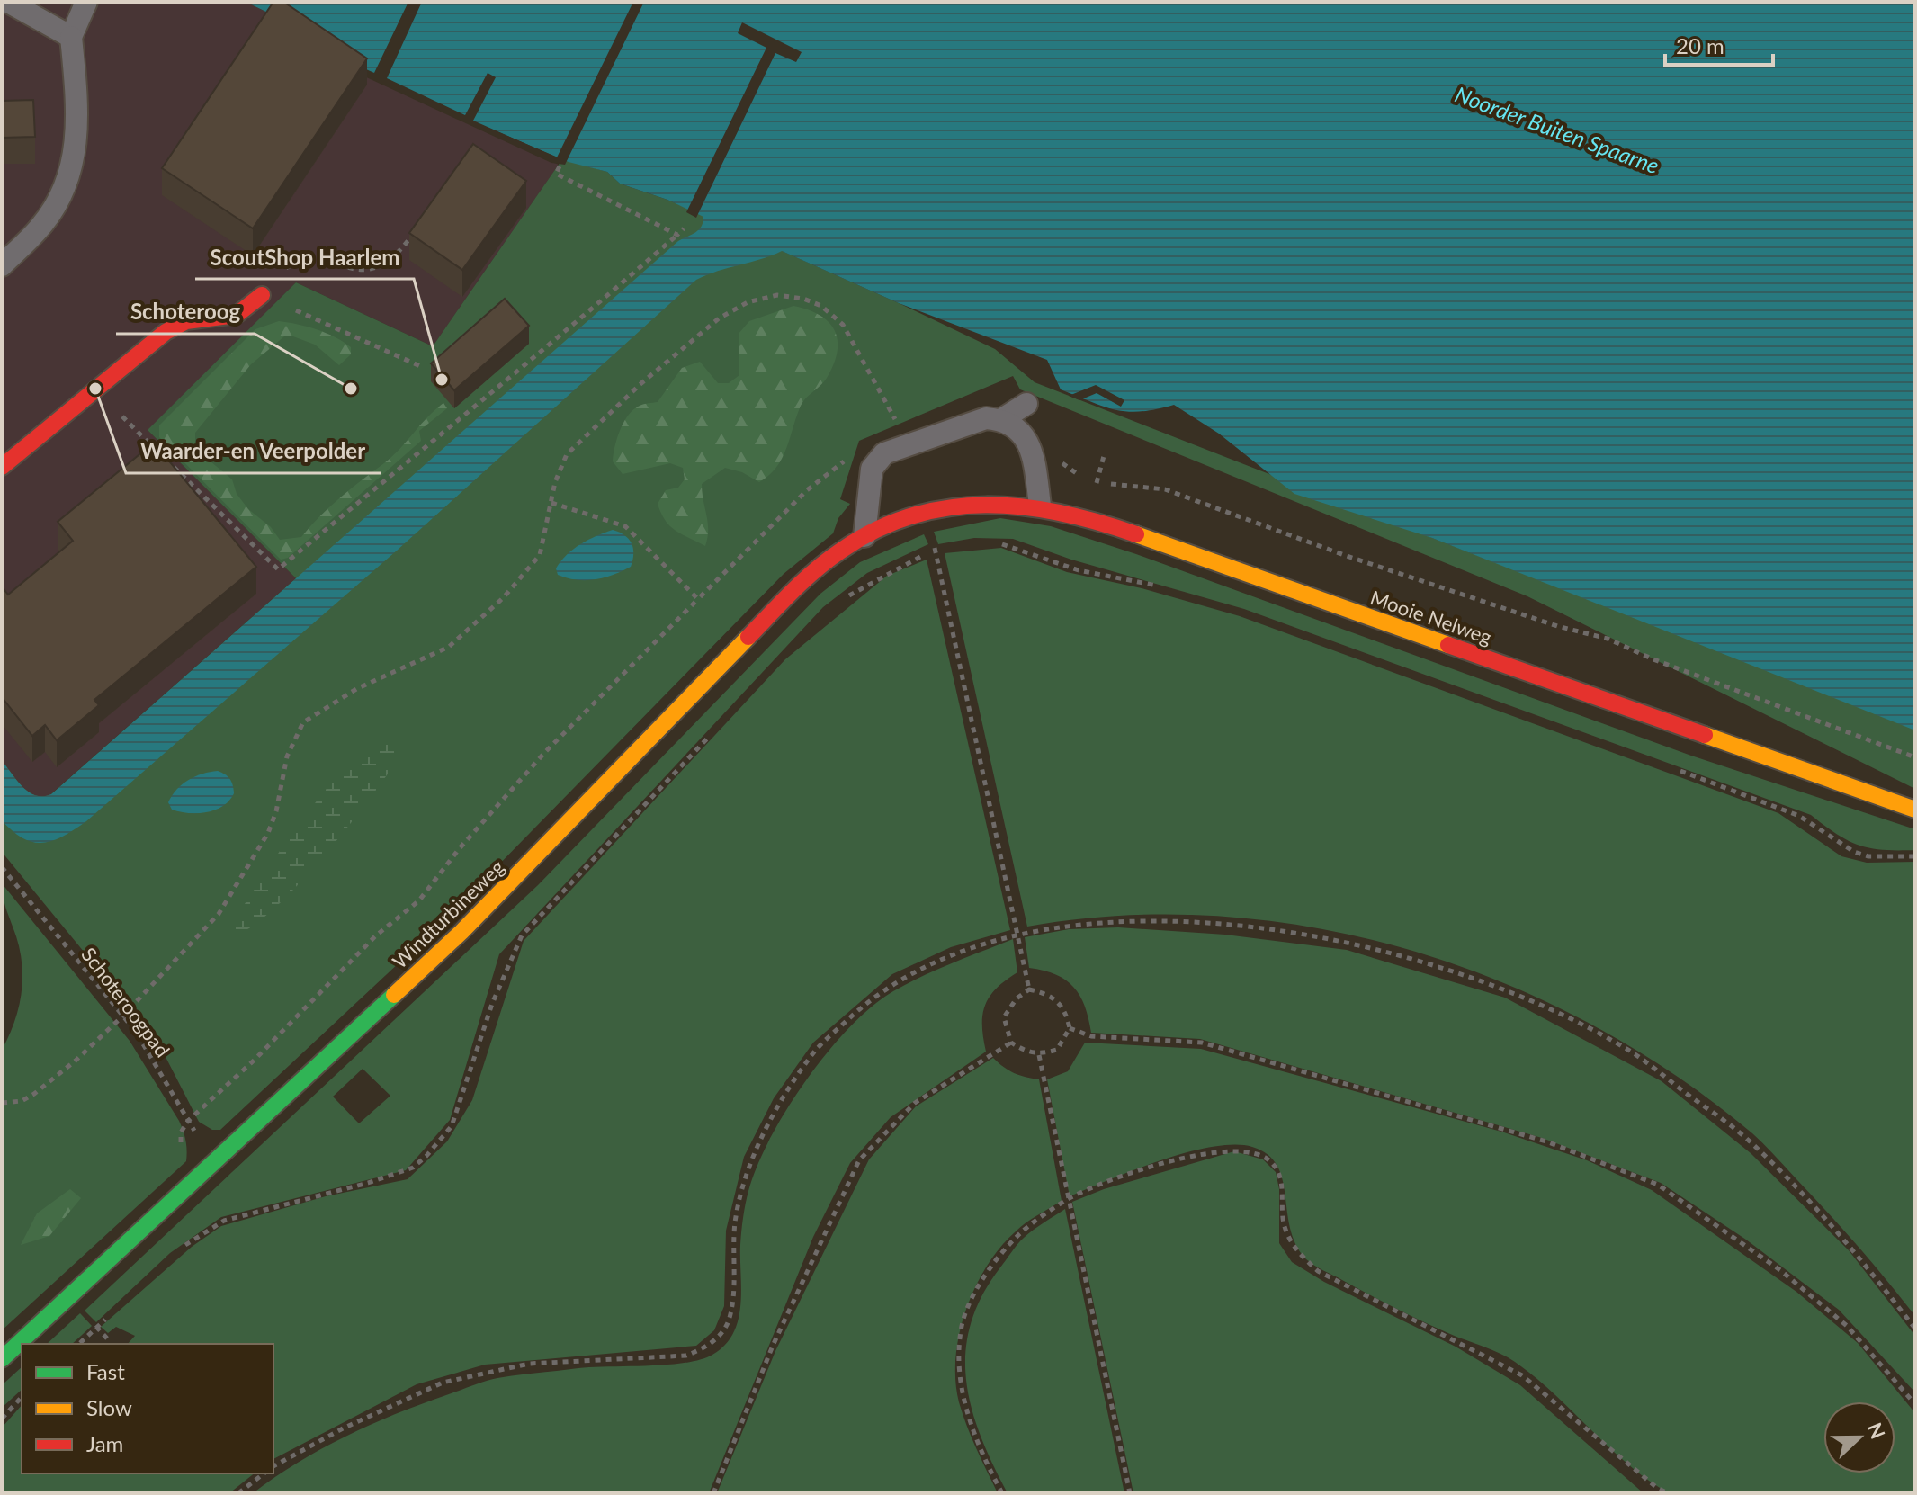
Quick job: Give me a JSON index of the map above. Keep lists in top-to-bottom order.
{
  "streets": {
    "street": ["Mooie Nelweg", "Windturbineweg"],
    "path": ["Schoteroogpad"]
  },
  "crossings": [
    ["Mooie Nelweg", "Windturbineweg"],
    ["Windturbineweg", "Schoteroogpad"]
  ],
  "water": ["Noorder Buiten Spaarne"],
  "places": ["ScoutShop Haarlem", "Waarder-en Veerpolder", "Schoteroog"],
  "legend": ["Fast", "Slow", "Jam"],
  "scale_bar": "20 m",
  "north": "right"
}
